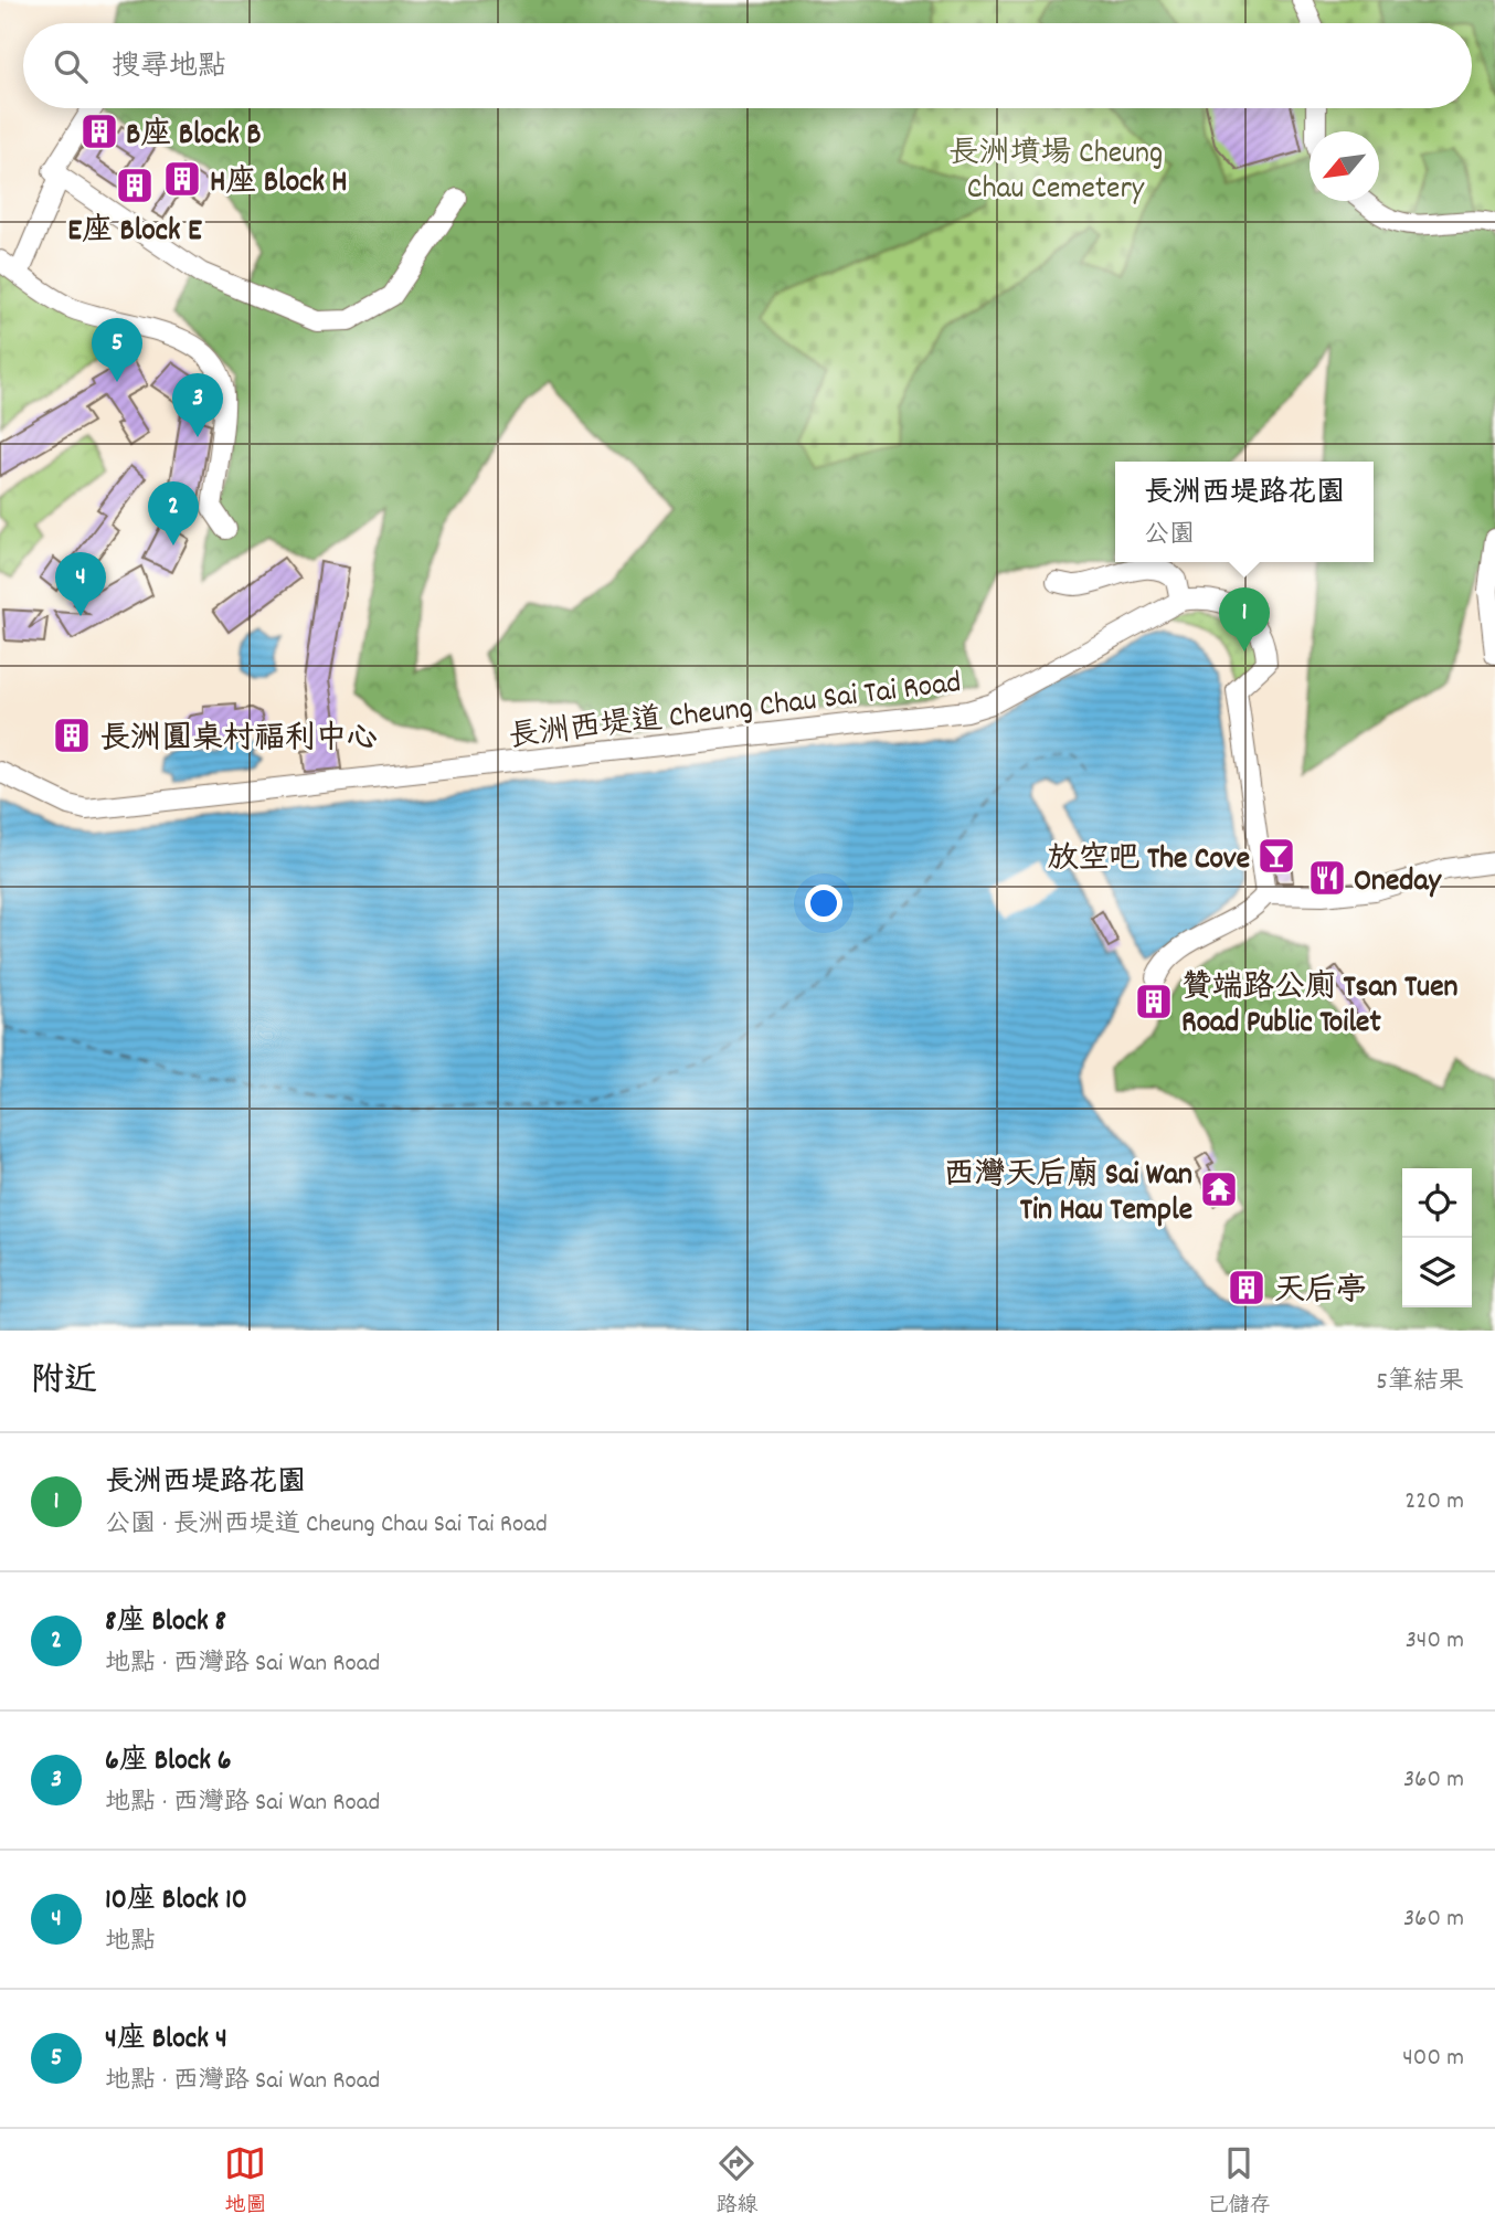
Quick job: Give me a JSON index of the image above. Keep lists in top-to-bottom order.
{
  "streets": {
    "street": ["長洲西堤道 Cheung Chau Sai Tai Road"]
  },
  "parks": ["長洲墳場 Cheung Chau Cemetery"],
  "places": {
    "building": [
      "B座 Block B",
      "H座 Block H",
      "E座 Block E",
      "長洲圓桌村福利中心",
      "贊端路公廁 Tsan Tuen Road Public Toilet",
      "天后亭"
    ],
    "bar": ["放空吧 The Cove"],
    "restaurant": ["Oneday"],
    "temple": ["西灣天后廟 Sai Wan Tin Hau Temple"]
  },
  "north": "bottom left",
  "page": {
    "search": "搜尋地點",
    "pins": [
      "5",
      "3",
      "2",
      "4",
      "1"
    ],
    "popup": ["長洲西堤路花園", "公園"],
    "heading": ["附近", "5筆結果"],
    "list": [
      {
        "mark": "1",
        "name": "長洲西堤路花園",
        "note": "公園 · 長洲西堤道 Cheung Chau Sai Tai Road",
        "value": "220 m"
      },
      {
        "mark": "2",
        "name": "8座 Block 8",
        "note": "地點 · 西灣路 Sai Wan Road",
        "value": "340 m"
      },
      {
        "mark": "3",
        "name": "6座 Block 6",
        "note": "地點 · 西灣路 Sai Wan Road",
        "value": "360 m"
      },
      {
        "mark": "4",
        "name": "10座 Block 10",
        "note": "地點",
        "value": "360 m"
      },
      {
        "mark": "5",
        "name": "4座 Block 4",
        "note": "地點 · 西灣路 Sai Wan Road",
        "value": "400 m"
      }
    ],
    "nav": ["地圖", "路線", "已儲存"]
  }
}
